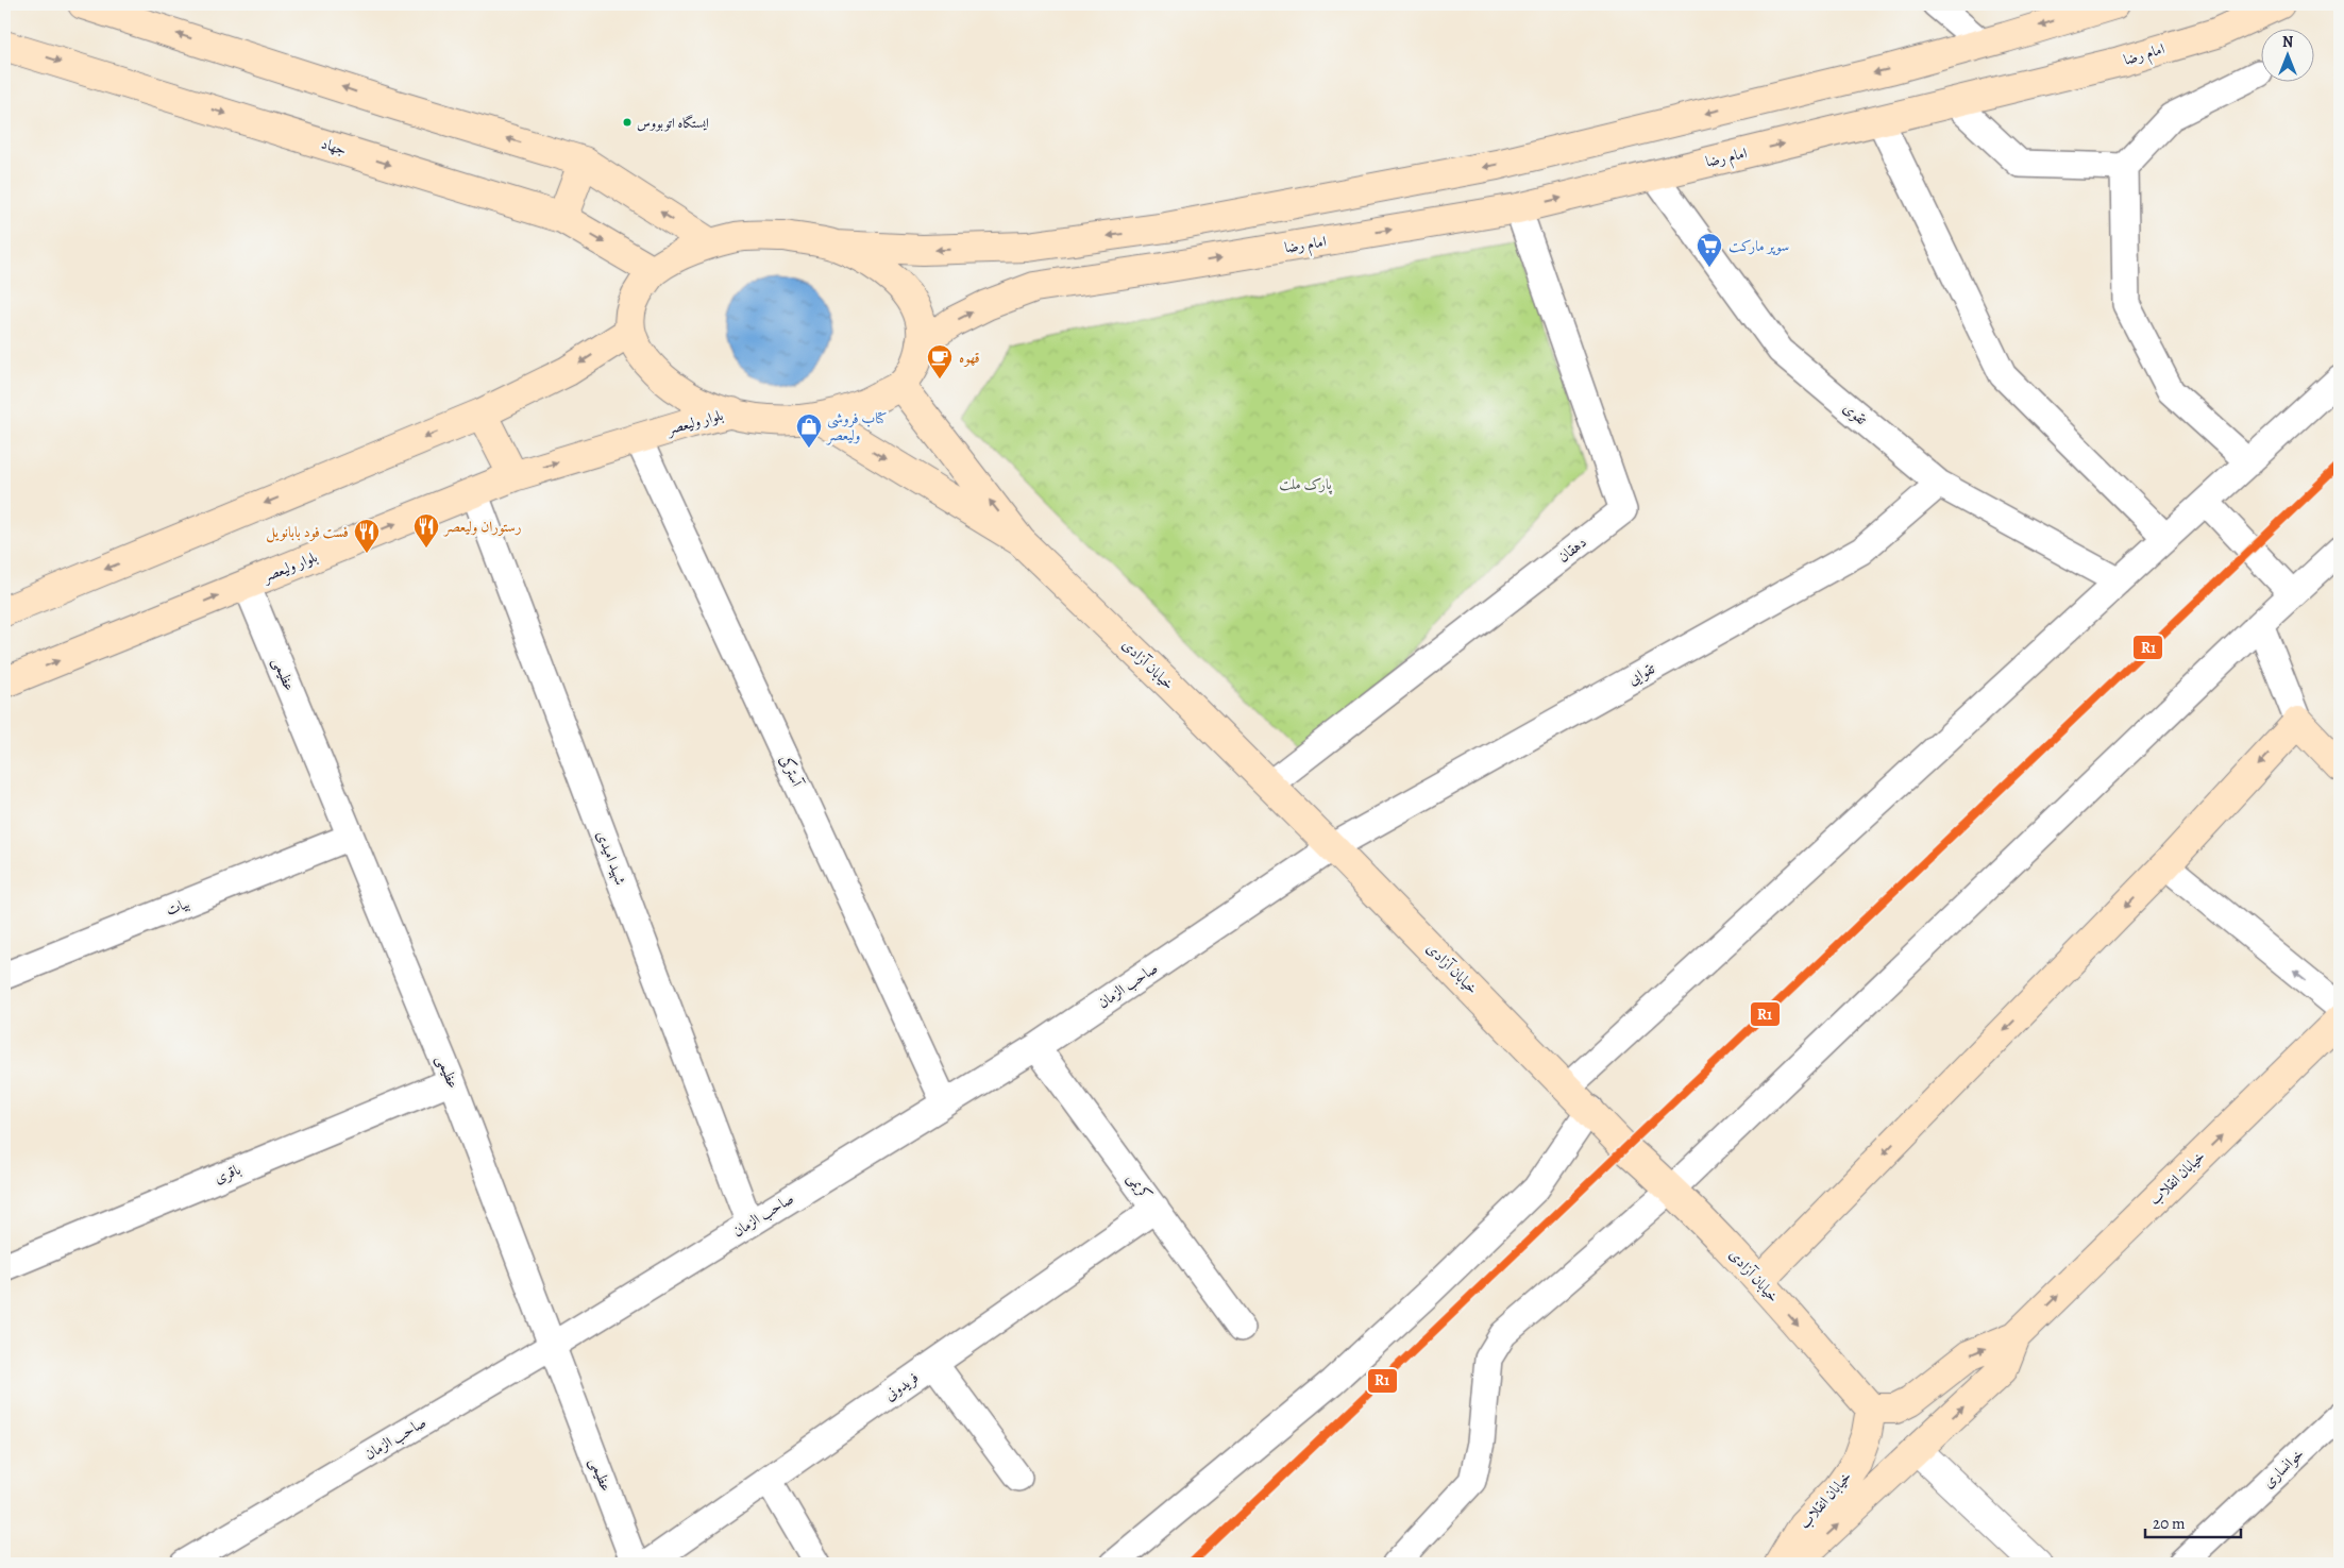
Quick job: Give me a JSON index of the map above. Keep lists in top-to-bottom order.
{
  "streets": {
    "main road": [
      "امام رضا",
      "جهاد",
      "بلوار ولیعصر",
      "خیابان آزادی",
      "خیابان انقلاب"
    ],
    "street": [
      "تقوی",
      "دهقان",
      "عظیمی",
      "تقوایی",
      "آسترکی",
      "شهید امیدی",
      "بیات",
      "صاحب الزمان",
      "باقری",
      "کریمی",
      "فریدونی",
      "خوانساری"
    ]
  },
  "crossings": [
    ["امام رضا", "تقوی"],
    ["امام رضا", "دهقان"],
    ["تقوی", "تقوایی"],
    ["بلوار ولیعصر", "عظیمی"],
    ["بلوار ولیعصر", "آسترکی"],
    ["بلوار ولیعصر", "شهید امیدی"],
    ["دهقان", "خیابان آزادی"],
    ["خیابان آزادی", "تقوایی"],
    ["خیابان آزادی", "صاحب الزمان"],
    ["خیابان آزادی", "خیابان انقلاب"],
    ["عظیمی", "بیات"],
    ["عظیمی", "صاحب الزمان"],
    ["عظیمی", "باقری"],
    ["تقوایی", "صاحب الزمان"],
    ["آسترکی", "صاحب الزمان"],
    ["شهید امیدی", "صاحب الزمان"],
    ["صاحب الزمان", "کریمی"],
    ["کریمی", "فریدونی"]
  ],
  "parks": ["پارک ملت"],
  "places": {
    "other": ["ایستگاه اتوبووس"],
    "supermarket": ["سوپر مارکت"],
    "cafe": ["قهوه"],
    "shop": ["کتاب فروشی ولیعصر"],
    "restaurant": ["رستوران ولیعصر", "فست فود بابانویل"]
  },
  "lines": ["transit line R1"],
  "scale_bar": "20 m",
  "north": "top"
}
